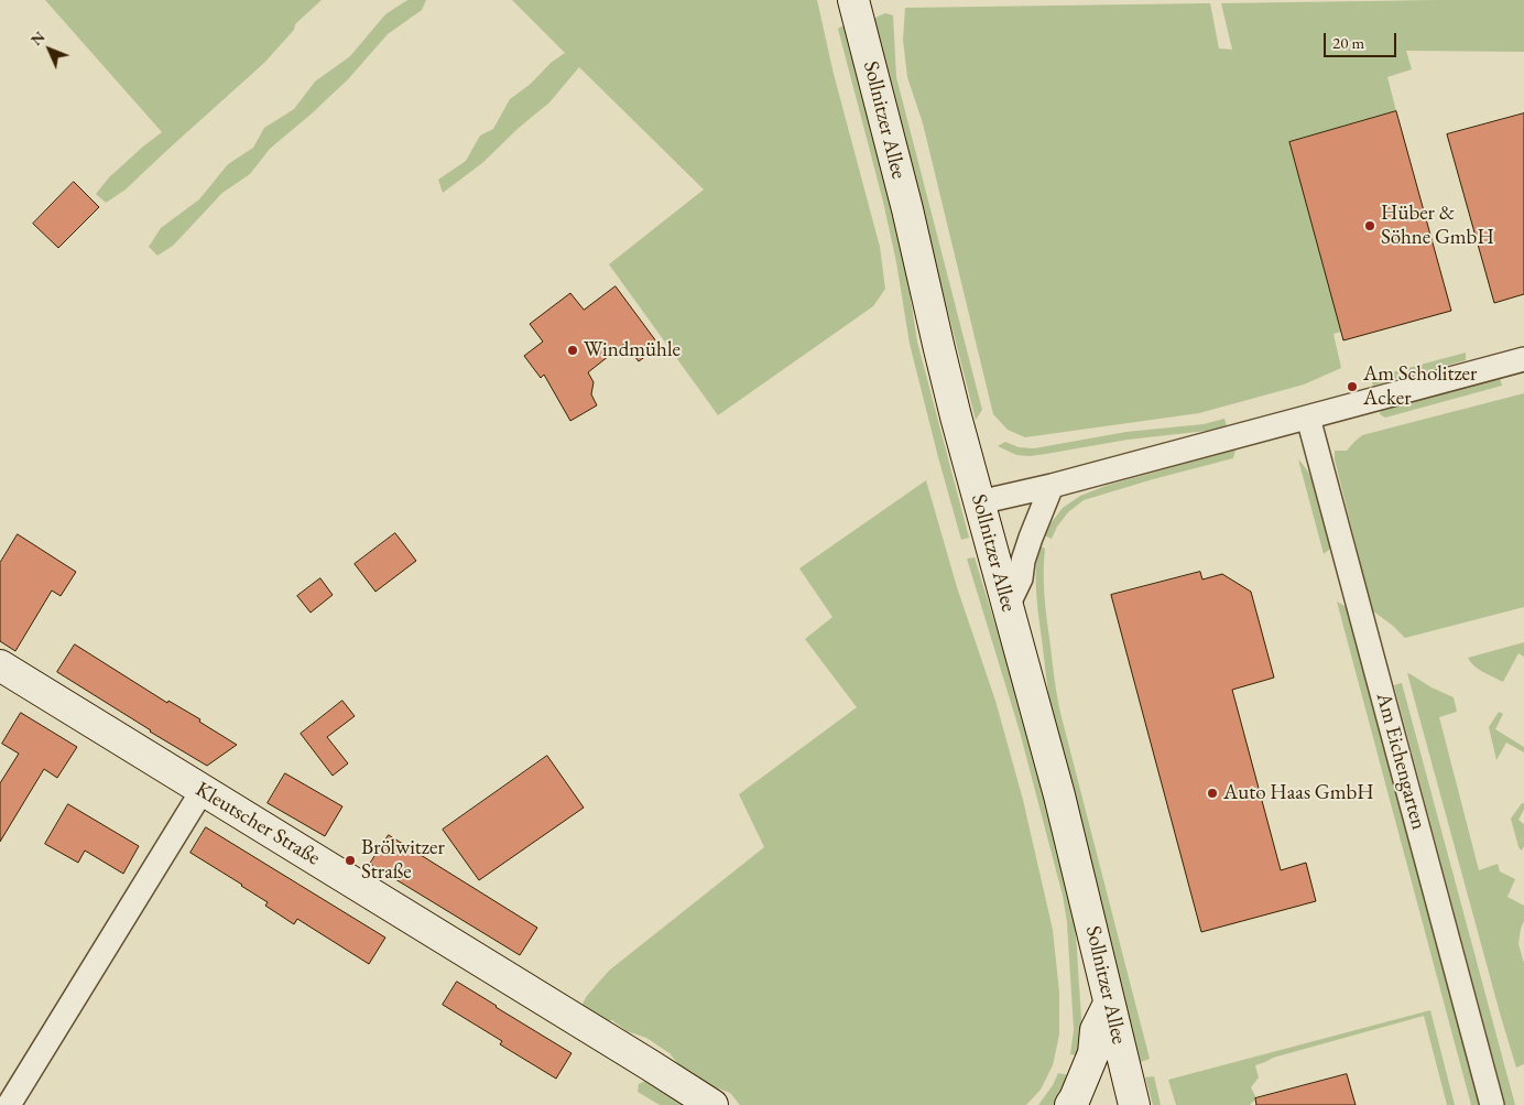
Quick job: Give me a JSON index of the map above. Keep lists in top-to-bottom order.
{
  "streets": {
    "main road": ["Sollnitzer Allee", "Kleutscher Straße"],
    "street": ["Am Eichengarten"]
  },
  "places": [
    "Hüber & Söhne GmbH",
    "Windmühle",
    "Am Scholitzer Acker",
    "Auto Haas GmbH",
    "Brölwitzer Straße"
  ],
  "scale_bar": "20 m",
  "north": "top left"
}
